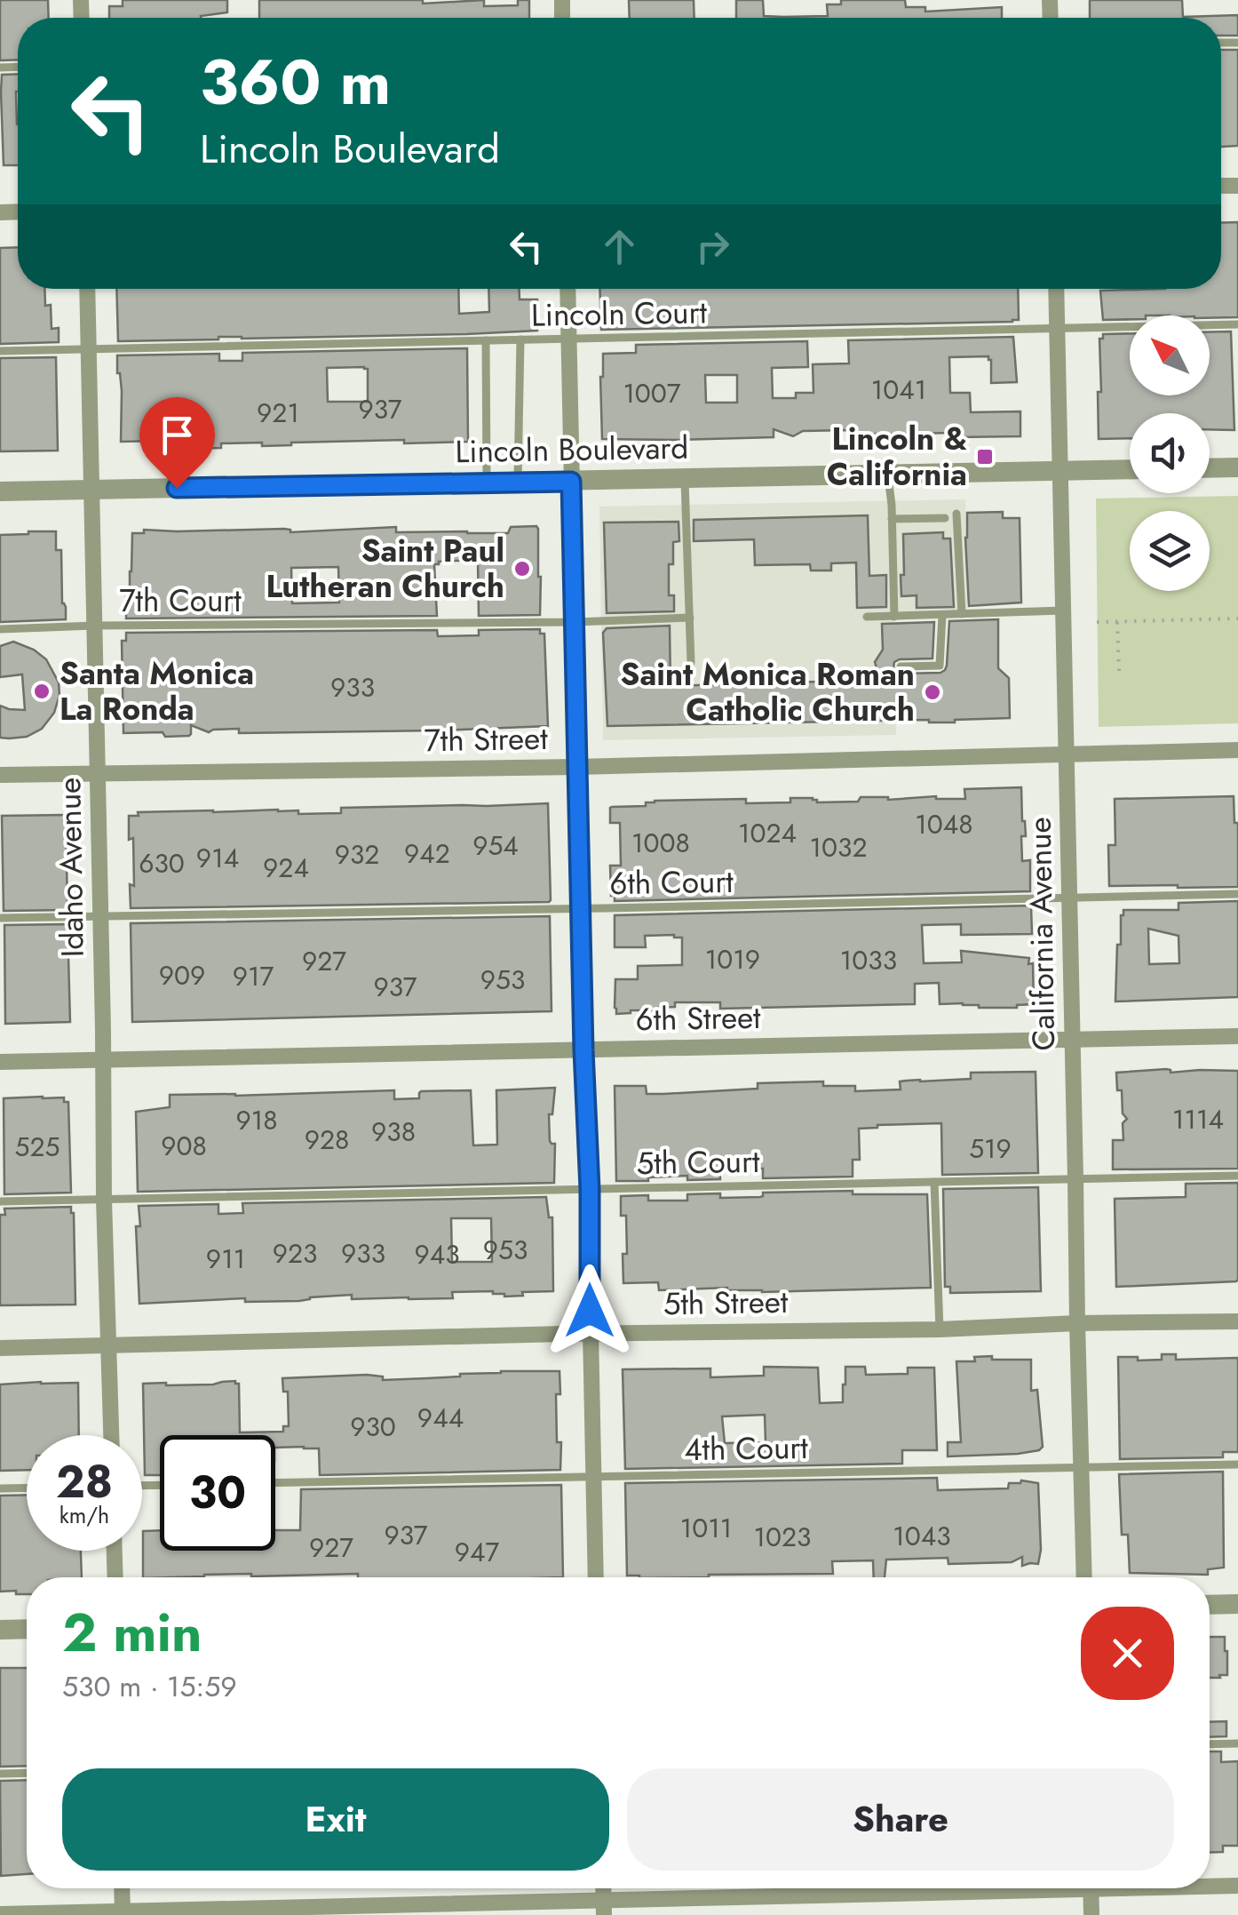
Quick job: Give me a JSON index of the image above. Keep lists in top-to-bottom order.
{
  "streets": {
    "street": [
      "Lincoln Boulevard",
      "7th Street",
      "Idaho Avenue",
      "California Avenue",
      "6th Street",
      "5th Street"
    ],
    "lane": [
      "Lincoln Court",
      "7th Court",
      "6th Court",
      "5th Court",
      "4th Court"
    ]
  },
  "crossings": [
    ["Lincoln Court", "Idaho Avenue"],
    ["Lincoln Court", "California Avenue"],
    ["Lincoln Boulevard", "Idaho Avenue"],
    ["Lincoln Boulevard", "California Avenue"],
    ["7th Court", "Idaho Avenue"],
    ["7th Street", "Idaho Avenue"],
    ["7th Street", "California Avenue"],
    ["Idaho Avenue", "6th Court"],
    ["Idaho Avenue", "6th Street"],
    ["Idaho Avenue", "5th Court"],
    ["Idaho Avenue", "5th Street"],
    ["6th Court", "California Avenue"],
    ["California Avenue", "6th Street"],
    ["California Avenue", "5th Court"],
    ["California Avenue", "5th Street"],
    ["California Avenue", "4th Court"]
  ],
  "places": {
    "transit": ["Lincoln & California"],
    "other": ["Saint Paul Lutheran Church", "Santa Monica La Ronda", "Saint Monica Roman Catholic Church"]
  },
  "house_numbers": [
    "1041",
    "1007",
    "937",
    "921",
    "933",
    "1048",
    "1024",
    "1008",
    "954",
    "1032",
    "942",
    "932",
    "914",
    "630",
    "924",
    "1019",
    "1033",
    "927",
    "909",
    "917",
    "953",
    "937",
    "1114",
    "918",
    "938",
    "928",
    "908",
    "525",
    "519",
    "953",
    "923",
    "933",
    "943",
    "911",
    "944",
    "930",
    "1011",
    "937",
    "1043",
    "1023",
    "927",
    "947"
  ],
  "north": "top left",
  "page": {
    "turn": ["360 m", "Lincoln Boulevard"],
    "speed": "28 km/h",
    "limit": "30",
    "heading": ["2 min", "530 m · 15:59"],
    "buttons": ["Exit", "Share"]
  }
}
